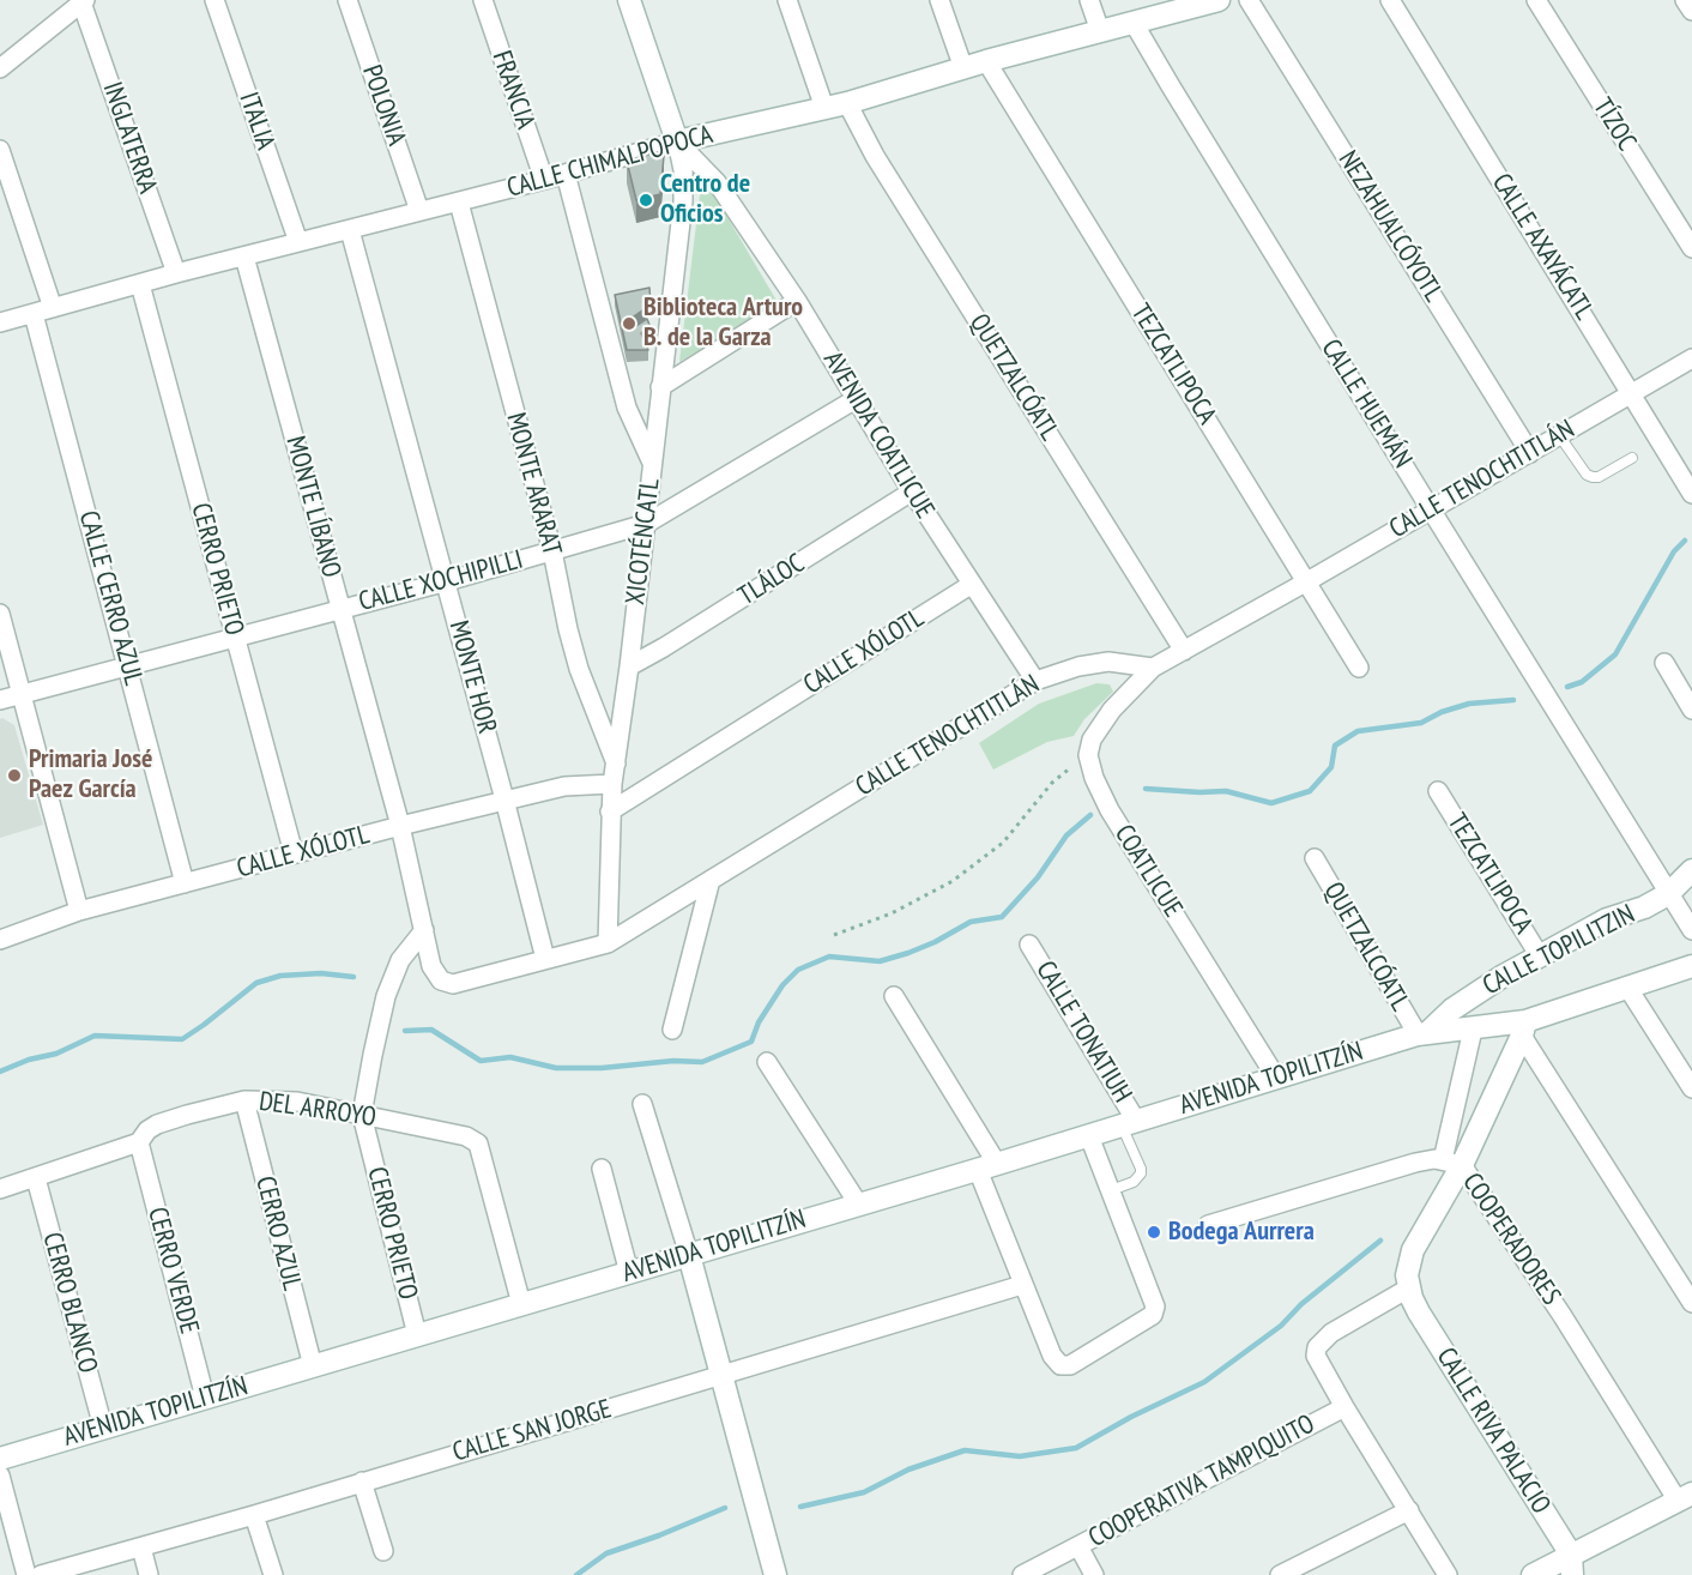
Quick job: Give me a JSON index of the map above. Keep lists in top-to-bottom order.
{
  "streets": {
    "street": [
      "FRANCIA",
      "POLONIA",
      "ITALIA",
      "TÍZOC",
      "INGLATERRA",
      "CALLE CHIMALPOPOCA",
      "NEZAHUALCÓYOTL",
      "CALLE AXAYÁCATL",
      "TEZCATLIPOCA",
      "QUETZALCÓATL",
      "CALLE HUEMÁN",
      "AVENIDA COATLICUE",
      "CALLE TENOCHTITLÁN",
      "MONTE ARARAT",
      "MONTE LÍBANO",
      "XICOTÉNCATL",
      "CERRO PRIETO",
      "TLÁLOC",
      "CALLE XOCHIPILLI",
      "CALLE CERRO AZUL",
      "CALLE XÓLOTL",
      "MONTE HOR",
      "COATLICUE",
      "CALLE TOPILITZIN",
      "CALLE TONATIUH",
      "AVENIDA TOPILITZÍN",
      "DEL ARROYO",
      "CERRO AZUL",
      "COOPERADORES",
      "CERRO VERDE",
      "CERRO BLANCO",
      "CALLE SAN JORGE",
      "CALLE RIVA PALACIO",
      "COOPERATIVA TAMPIQUITO"
    ]
  },
  "crossings": [
    ["FRANCIA", "CALLE CHIMALPOPOCA"],
    ["POLONIA", "CALLE CHIMALPOPOCA"],
    ["ITALIA", "CALLE CHIMALPOPOCA"],
    ["INGLATERRA", "CALLE CHIMALPOPOCA"],
    ["CALLE CHIMALPOPOCA", "TEZCATLIPOCA"],
    ["CALLE CHIMALPOPOCA", "QUETZALCÓATL"],
    ["CALLE CHIMALPOPOCA", "CALLE HUEMÁN"],
    ["CALLE CHIMALPOPOCA", "AVENIDA COATLICUE"],
    ["CALLE CHIMALPOPOCA", "MONTE ARARAT"],
    ["CALLE CHIMALPOPOCA", "MONTE LÍBANO"],
    ["CALLE CHIMALPOPOCA", "XICOTÉNCATL"],
    ["CALLE CHIMALPOPOCA", "CERRO PRIETO"],
    ["CALLE CHIMALPOPOCA", "CALLE CERRO AZUL"],
    ["CALLE CHIMALPOPOCA", "MONTE HOR"],
    ["NEZAHUALCÓYOTL", "CALLE TENOCHTITLÁN"],
    ["CALLE AXAYÁCATL", "CALLE TENOCHTITLÁN"],
    ["TEZCATLIPOCA", "CALLE TENOCHTITLÁN"],
    ["TEZCATLIPOCA", "CALLE TOPILITZIN"],
    ["QUETZALCÓATL", "CALLE TENOCHTITLÁN"],
    ["QUETZALCÓATL", "CALLE TOPILITZIN"],
    ["QUETZALCÓATL", "AVENIDA TOPILITZÍN"],
    ["CALLE HUEMÁN", "CALLE TENOCHTITLÁN"],
    ["CALLE HUEMÁN", "CALLE TOPILITZIN"],
    ["AVENIDA COATLICUE", "CALLE TENOCHTITLÁN"],
    ["AVENIDA COATLICUE", "XICOTÉNCATL"],
    ["AVENIDA COATLICUE", "TLÁLOC"],
    ["AVENIDA COATLICUE", "CALLE XOCHIPILLI"],
    ["AVENIDA COATLICUE", "CALLE XÓLOTL"],
    ["CALLE TENOCHTITLÁN", "MONTE LÍBANO"],
    ["CALLE TENOCHTITLÁN", "XICOTÉNCATL"],
    ["CALLE TENOCHTITLÁN", "MONTE HOR"],
    ["MONTE ARARAT", "XICOTÉNCATL"],
    ["MONTE ARARAT", "CALLE XOCHIPILLI"],
    ["MONTE LÍBANO", "CERRO PRIETO"],
    ["MONTE LÍBANO", "CALLE XOCHIPILLI"],
    ["MONTE LÍBANO", "CALLE XÓLOTL"],
    ["XICOTÉNCATL", "TLÁLOC"],
    ["XICOTÉNCATL", "CALLE XOCHIPILLI"],
    ["XICOTÉNCATL", "CALLE XÓLOTL"],
    ["CERRO PRIETO", "CALLE XOCHIPILLI"],
    ["CERRO PRIETO", "CALLE XÓLOTL"],
    ["CERRO PRIETO", "AVENIDA TOPILITZÍN"],
    ["CERRO PRIETO", "DEL ARROYO"],
    ["CALLE XOCHIPILLI", "CALLE CERRO AZUL"],
    ["CALLE XOCHIPILLI", "MONTE HOR"],
    ["CALLE CERRO AZUL", "CALLE XÓLOTL"],
    ["CALLE XÓLOTL", "MONTE HOR"],
    ["COATLICUE", "AVENIDA TOPILITZÍN"],
    ["CALLE TOPILITZIN", "AVENIDA TOPILITZÍN"],
    ["CALLE TONATIUH", "AVENIDA TOPILITZÍN"],
    ["CALLE TONATIUH", "CALLE SAN JORGE"],
    ["AVENIDA TOPILITZÍN", "DEL ARROYO"],
    ["AVENIDA TOPILITZÍN", "CERRO AZUL"],
    ["AVENIDA TOPILITZÍN", "CERRO VERDE"],
    ["AVENIDA TOPILITZÍN", "CERRO BLANCO"],
    ["DEL ARROYO", "CERRO AZUL"],
    ["DEL ARROYO", "CERRO VERDE"],
    ["DEL ARROYO", "CERRO BLANCO"]
  ],
  "places": [
    "Centro de Oficios",
    "Biblioteca Arturo B. de la Garza",
    "Primaria José Paez García",
    "Bodega Aurrera"
  ]
}
